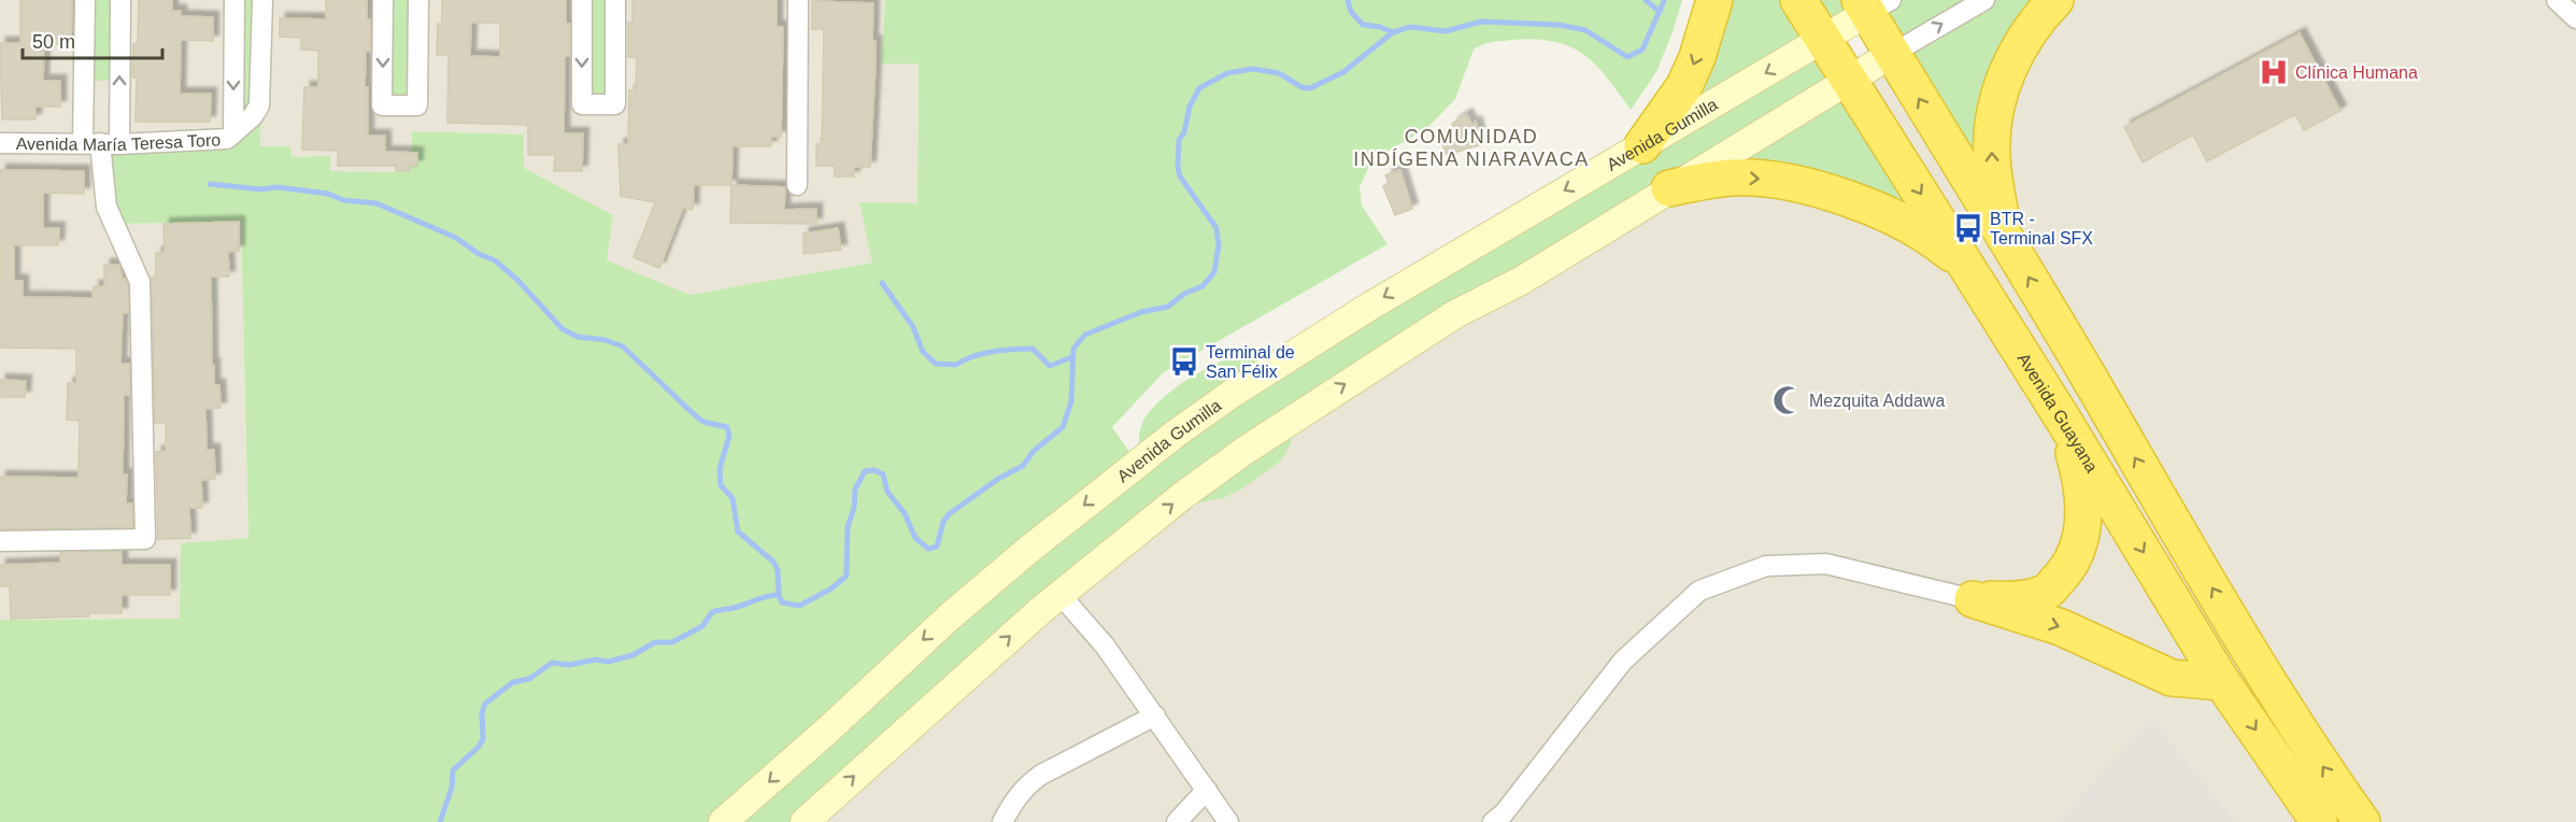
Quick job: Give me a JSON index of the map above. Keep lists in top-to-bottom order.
{
  "streets": {
    "highway": ["Avenida Guayana"],
    "main road": ["Avenida Gumilla"],
    "street": ["Avenida María Teresa Toro"]
  },
  "crossings": [
    ["Avenida Gumilla", "Avenida Guayana"]
  ],
  "districts": ["COMUNIDAD INDÍGENA NIARAVACA"],
  "places": {
    "hospital": ["Clínica Humana"],
    "bus stop": ["BTR - Terminal SFX", "Terminal de San Félix"],
    "mosque": ["Mezquita Addawa"]
  },
  "scale_bar": "50 m"
}
